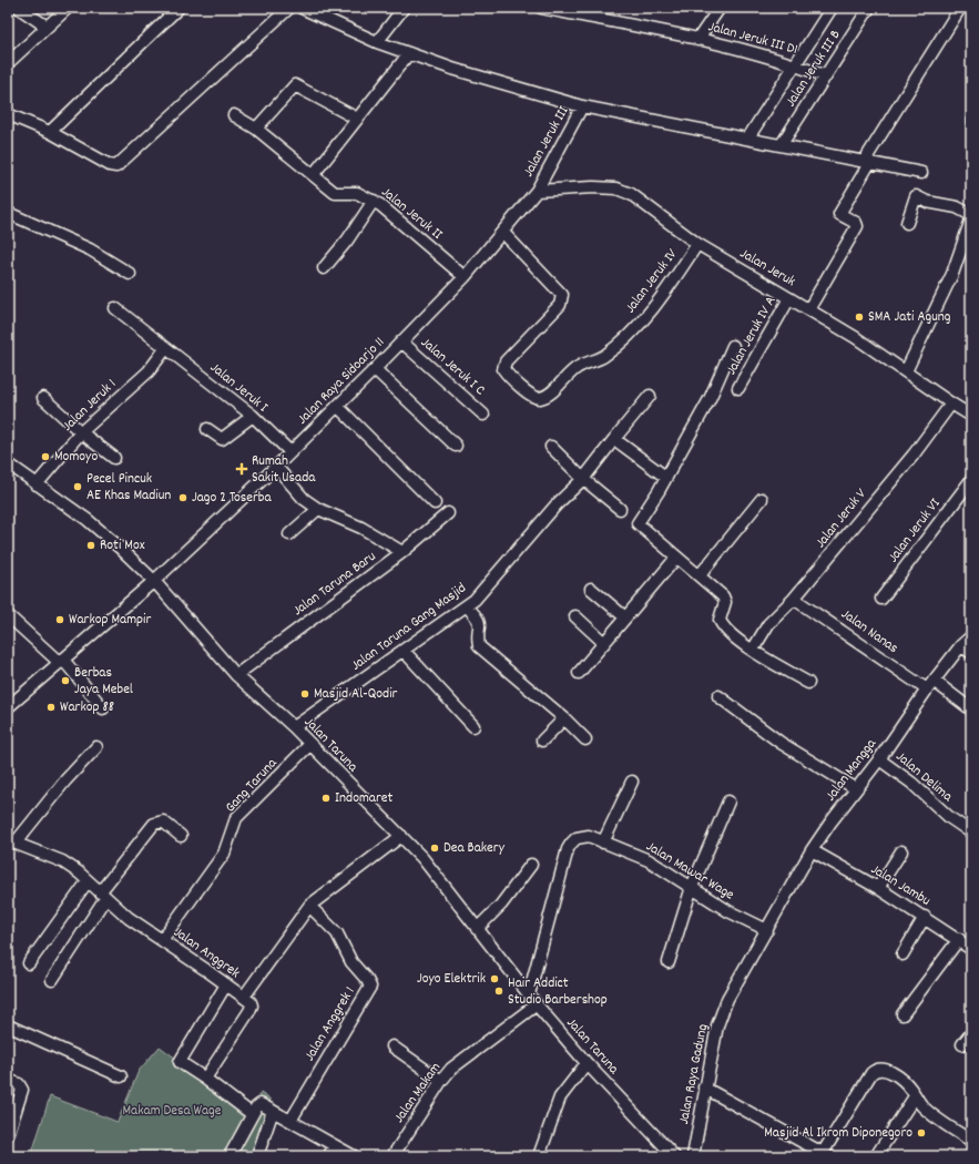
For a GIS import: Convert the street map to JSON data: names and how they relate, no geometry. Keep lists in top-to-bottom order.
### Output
{
  "streets": {
    "street": [
      "Jalan Jeruk III D1",
      "Jalan Jeruk III B",
      "Jalan Jeruk III",
      "Jalan Jeruk II",
      "Jalan Jeruk",
      "Jalan Jeruk IV",
      "Jalan Jeruk IV A",
      "Jalan Jeruk I C",
      "Jalan Raya Sidoarjo 11",
      "Jalan Jeruk I",
      "Jalan Jeruk 1",
      "Jalan Jeruk V",
      "Jalan Jeruk VI",
      "Jalan Taruna Baru",
      "Jalan Taruna Gang Masjid",
      "Jalan Nanas",
      "Jalan Taruna",
      "Jalan Mangga",
      "Jalan Delima",
      "Gang Taruna",
      "Jalan Mawar Wage",
      "Jalan Jambu",
      "Jalan Anggrek",
      "Jalan Anggrek 1",
      "Jalan Raya Gadung",
      "Jalan Makam"
    ]
  },
  "crossings": [
    ["Jalan Jeruk III D1", "Jalan Jeruk III B"],
    ["Jalan Jeruk III", "Jalan Jeruk"],
    ["Jalan Jeruk III", "Jalan Raya Sidoarjo 11"],
    ["Jalan Jeruk II", "Jalan Raya Sidoarjo 11"],
    ["Jalan Jeruk", "Jalan Jeruk IV"],
    ["Jalan Jeruk", "Jalan Jeruk IV A"],
    ["Jalan Jeruk", "Jalan Raya Sidoarjo 11"],
    ["Jalan Jeruk", "Jalan Jeruk V"],
    ["Jalan Jeruk IV", "Jalan Raya Sidoarjo 11"],
    ["Jalan Jeruk I C", "Jalan Raya Sidoarjo 11"],
    ["Jalan Raya Sidoarjo 11", "Jalan Jeruk I"],
    ["Jalan Raya Sidoarjo 11", "Jalan Taruna"],
    ["Jalan Jeruk I", "Jalan Jeruk 1"],
    ["Jalan Jeruk 1", "Jalan Taruna"],
    ["Jalan Jeruk V", "Jalan Nanas"],
    ["Jalan Taruna Baru", "Jalan Taruna"],
    ["Jalan Taruna Gang Masjid", "Jalan Taruna"],
    ["Jalan Nanas", "Jalan Mangga"],
    ["Jalan Taruna", "Gang Taruna"],
    ["Jalan Taruna", "Jalan Mawar Wage"],
    ["Jalan Taruna", "Jalan Anggrek"],
    ["Jalan Taruna", "Jalan Makam"],
    ["Jalan Mangga", "Jalan Delima"],
    ["Jalan Mangga", "Jalan Mawar Wage"],
    ["Jalan Mangga", "Jalan Jambu"],
    ["Jalan Mangga", "Jalan Raya Gadung"],
    ["Gang Taruna", "Jalan Anggrek"],
    ["Jalan Mawar Wage", "Jalan Raya Gadung"],
    ["Jalan Anggrek", "Jalan Anggrek 1"]
  ],
  "parks": ["Makam Desa Wage"],
  "places": {
    "other": [
      "SMA Jati Agung",
      "Momoyo",
      "Pecel Pincuk AE Khas Madiun",
      "Jago 2 Toserba",
      "Roti Mox",
      "Warkop Mampir",
      "Berbas Jaya Mebel",
      "Masjid Al-Qodir",
      "Warkop 88",
      "Indomaret",
      "Dea Bakery",
      "Joyo Elektrik",
      "Hair Addict Studio Barbershop",
      "Masjid Al Ikrom Diponegoro"
    ],
    "health": ["Rumah Sakit Usada"]
  }
}
